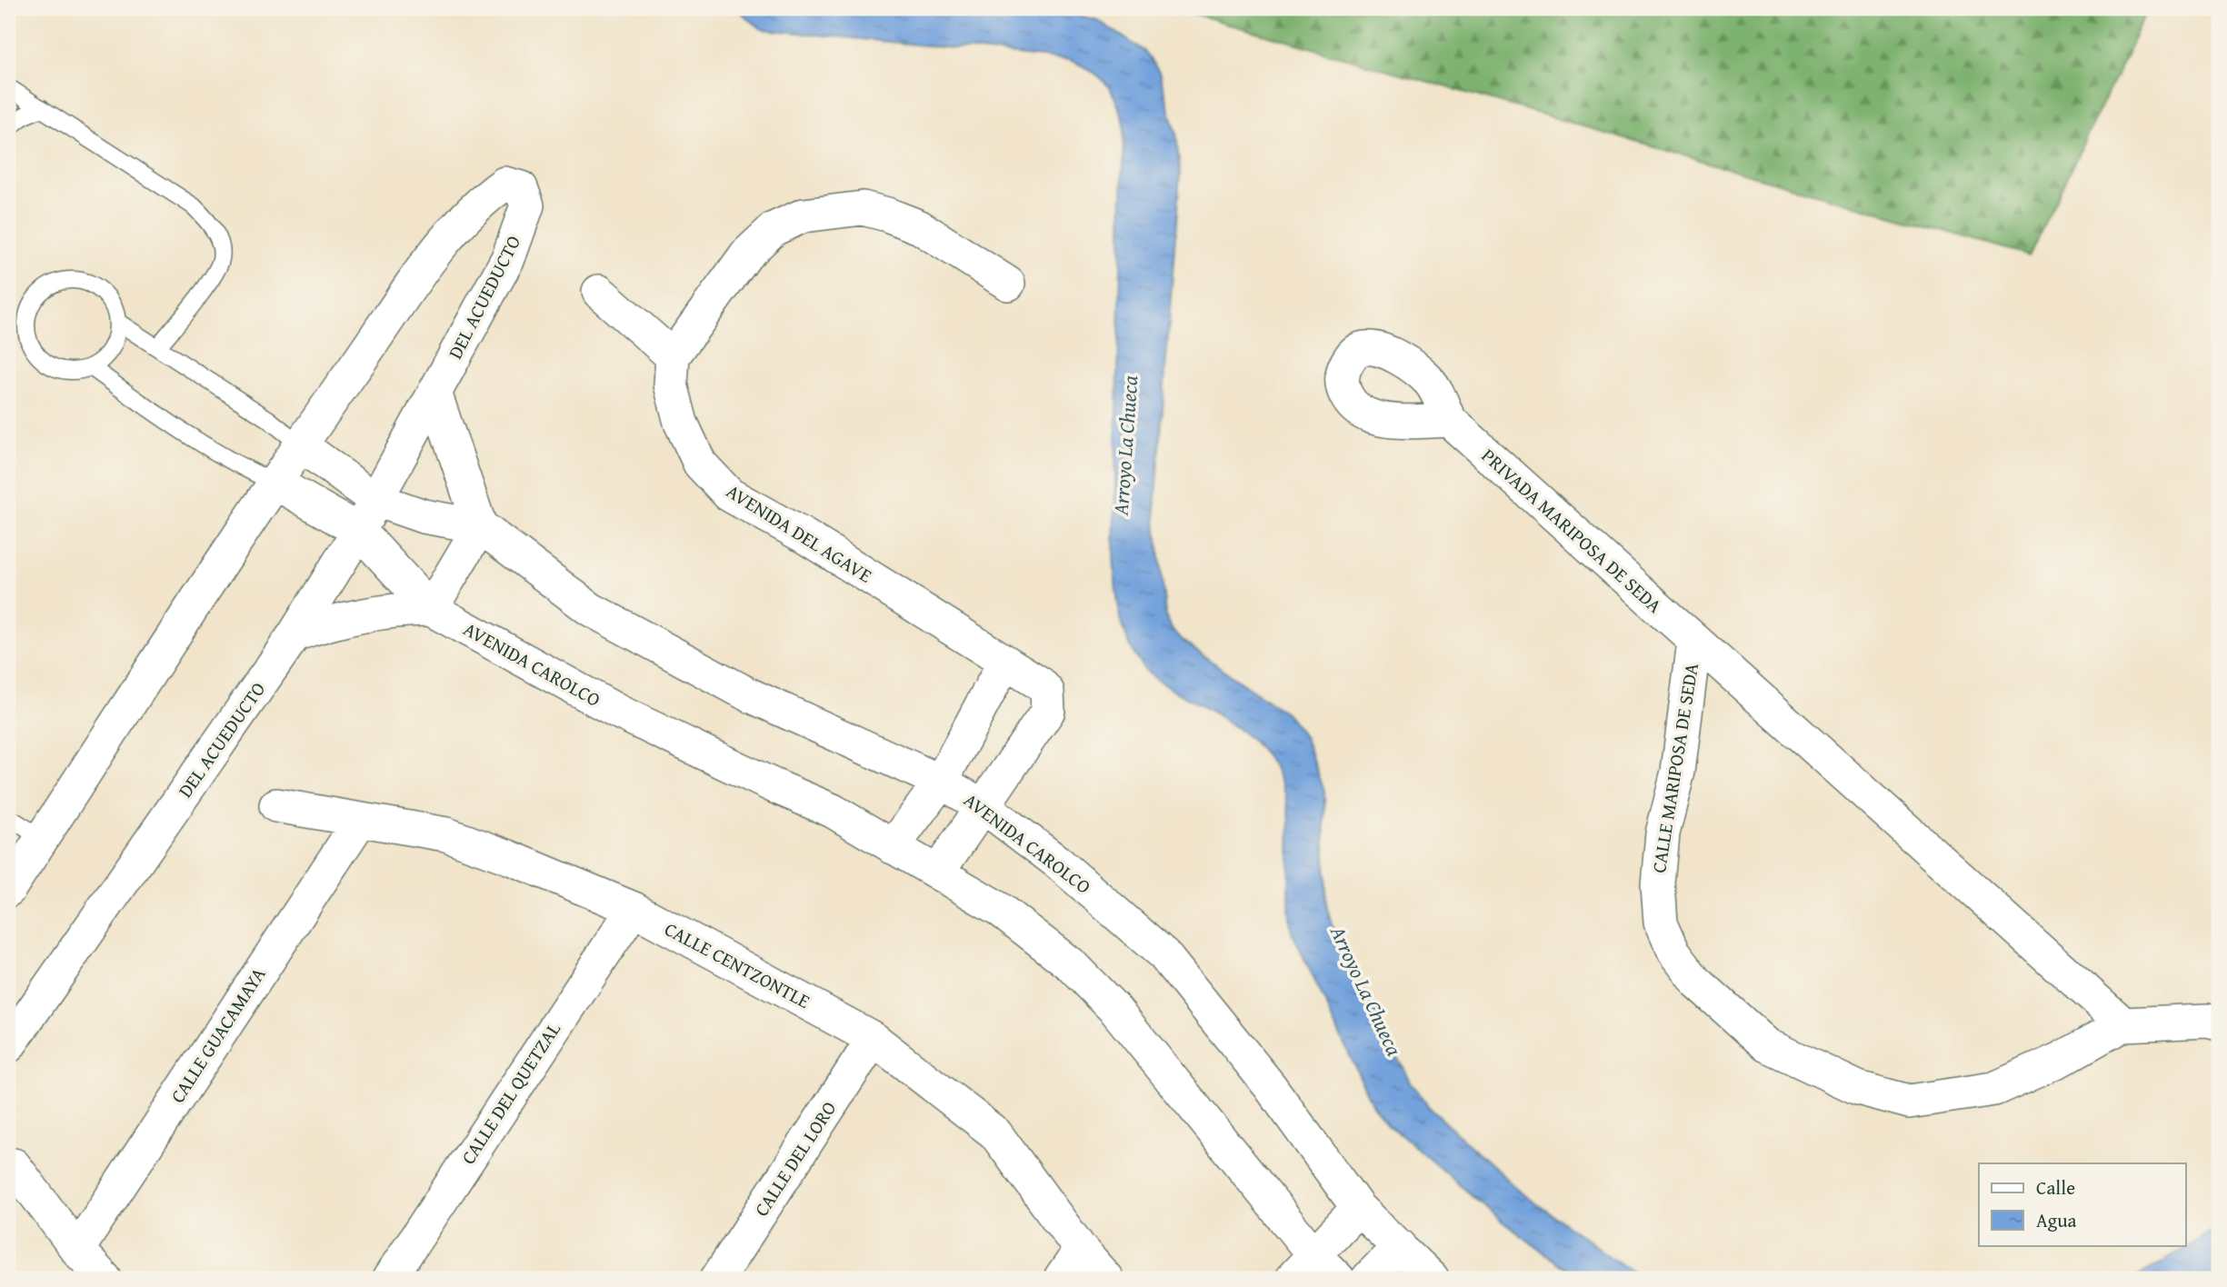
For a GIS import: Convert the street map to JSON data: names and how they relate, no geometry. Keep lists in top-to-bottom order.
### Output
{
  "streets": {
    "street": [
      "DEL ACUEDUCTO",
      "PRIVADA MARIPOSA DE SEDA",
      "AVENIDA DEL AGAVE",
      "AVENIDA CAROLCO",
      "CALLE MARIPOSA DE SEDA",
      "CALLE CENTZONTLE",
      "CALLE GUACAMAYA",
      "CALLE DEL QUETZAL",
      "CALLE DEL LORO"
    ]
  },
  "crossings": [
    ["DEL ACUEDUCTO", "AVENIDA CAROLCO"],
    ["PRIVADA MARIPOSA DE SEDA", "CALLE MARIPOSA DE SEDA"],
    ["AVENIDA DEL AGAVE", "AVENIDA CAROLCO"],
    ["CALLE CENTZONTLE", "CALLE GUACAMAYA"],
    ["CALLE CENTZONTLE", "CALLE DEL QUETZAL"],
    ["CALLE CENTZONTLE", "CALLE DEL LORO"]
  ],
  "water": ["Arroyo La Chueca"],
  "legend": ["Calle", "Agua"]
}
